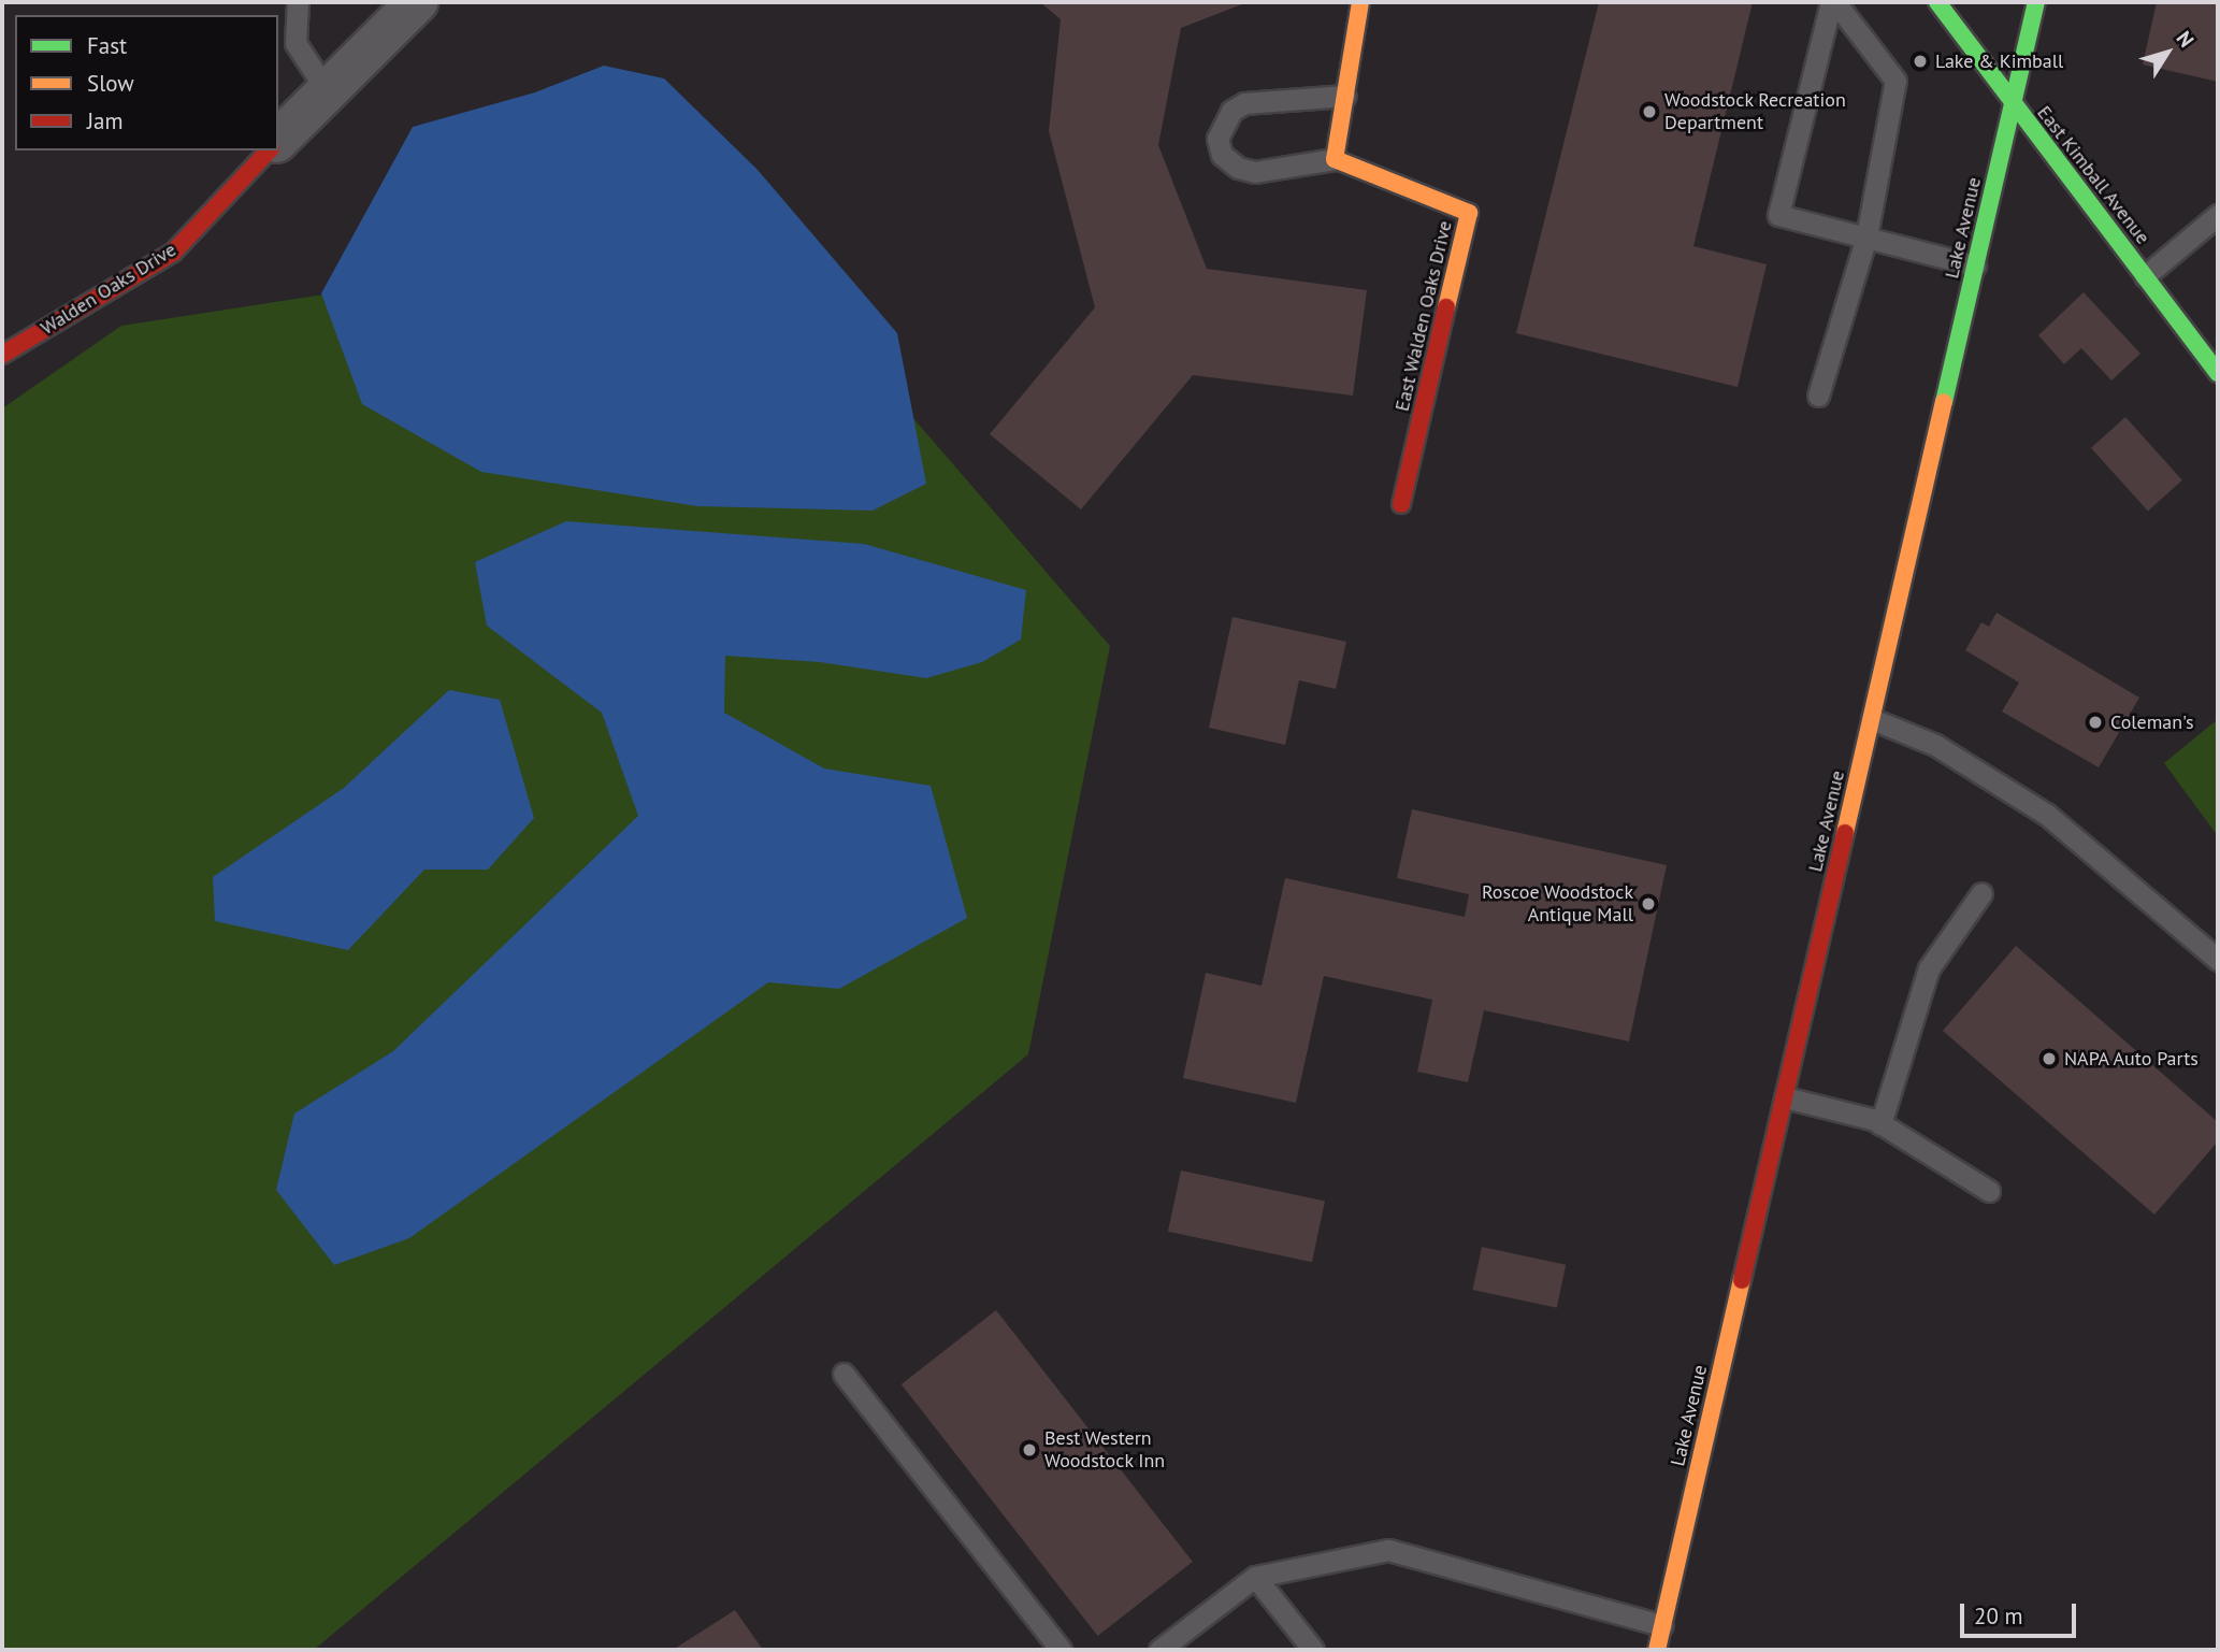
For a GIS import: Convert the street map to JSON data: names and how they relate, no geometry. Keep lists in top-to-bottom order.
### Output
{
  "streets": {
    "street": [
      "East Kimball Avenue",
      "Lake Avenue",
      "Walden Oaks Drive",
      "East Walden Oaks Drive"
    ]
  },
  "crossings": [
    ["East Kimball Avenue", "Lake Avenue"]
  ],
  "places": [
    "Lake & Kimball",
    "Woodstock Recreation Department",
    "Coleman's",
    "Roscoe Woodstock Antique Mall",
    "NAPA Auto Parts",
    "Best Western Woodstock Inn"
  ],
  "legend": ["Fast", "Slow", "Jam"],
  "scale_bar": "20 m",
  "north": "top right"
}
